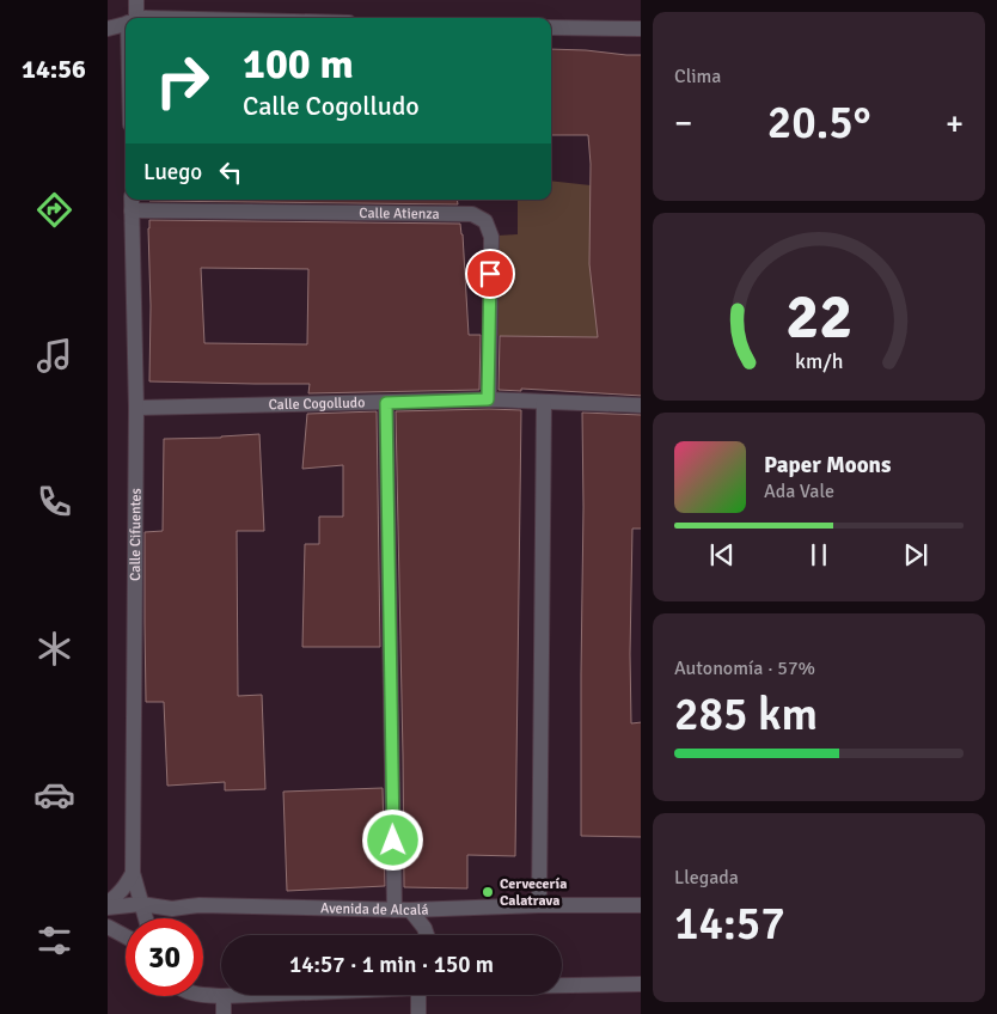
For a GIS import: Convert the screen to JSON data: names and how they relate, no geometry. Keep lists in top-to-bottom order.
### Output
{
  "streets": {
    "street": [
      "Calle Atienza",
      "Calle Cogolludo",
      "Calle Cifuentes",
      "Avenida de Alcalá"
    ]
  },
  "crossings": [
    ["Calle Atienza", "Calle Cogolludo"],
    ["Calle Atienza", "Calle Cifuentes"],
    ["Calle Cogolludo", "Calle Cifuentes"],
    ["Calle Cifuentes", "Avenida de Alcalá"]
  ],
  "places": ["Cervecería Calatrava"],
  "page": {
    "tabs": "14:56",
    "tile": [
      "Clima",
      ["Autonomía · 57%", "285 km"],
      ["Llegada", "14:57"]
    ],
    "turn": ["100 m", "Calle Cogolludo"],
    "heat": ["−", "20.5°", "+"],
    "then": "Luego",
    "song": ["Paper Moons", "Ada Vale"],
    "limit": "30",
    "trip": "14:57 · 1 min · 150 m",
    "gauge": ["22", "km/h"]
  }
}
